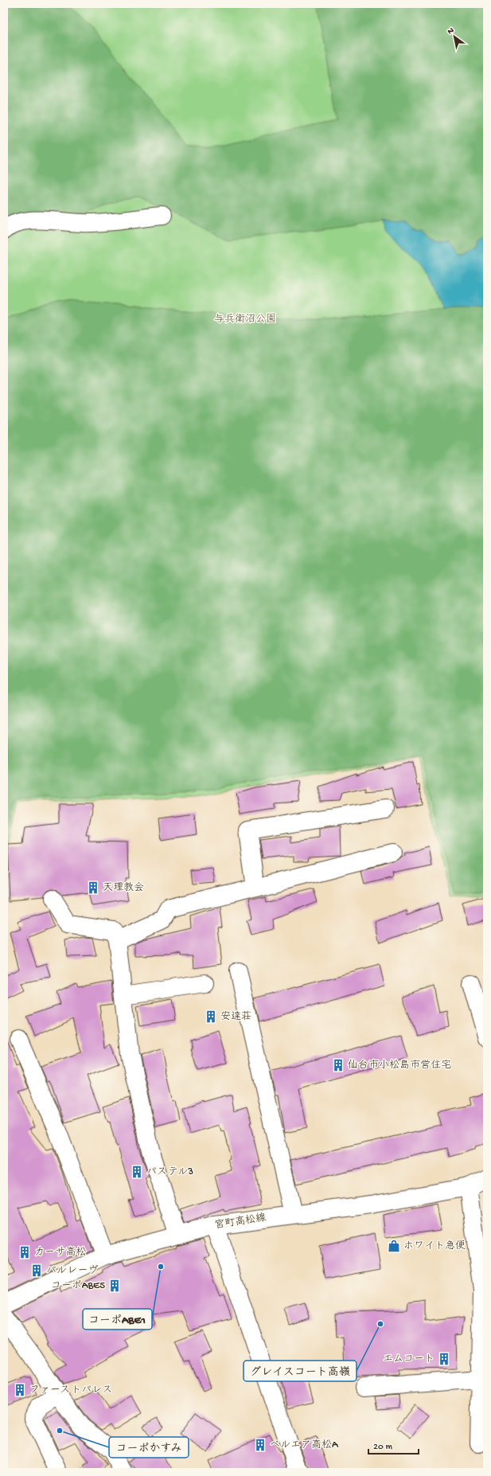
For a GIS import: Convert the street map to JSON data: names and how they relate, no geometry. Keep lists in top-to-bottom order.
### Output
{
  "streets": {
    "street": ["宮町高松線"]
  },
  "parks": ["与兵衛沼公園"],
  "places": {
    "building": [
      "天理教会",
      "安達荘",
      "仙台市小松島市営住宅",
      "パステル3",
      "カーサ高松",
      "パルレーヴ",
      "コーポABE5",
      "エムコート",
      "ファーストパレス",
      "ベルエア高松A"
    ],
    "shop": ["ホワイト急便"],
    "other": ["コーポABE1", "グレイスコート高嶺", "コーポかすみ"]
  },
  "scale_bar": "20 m",
  "north": "top left"
}
